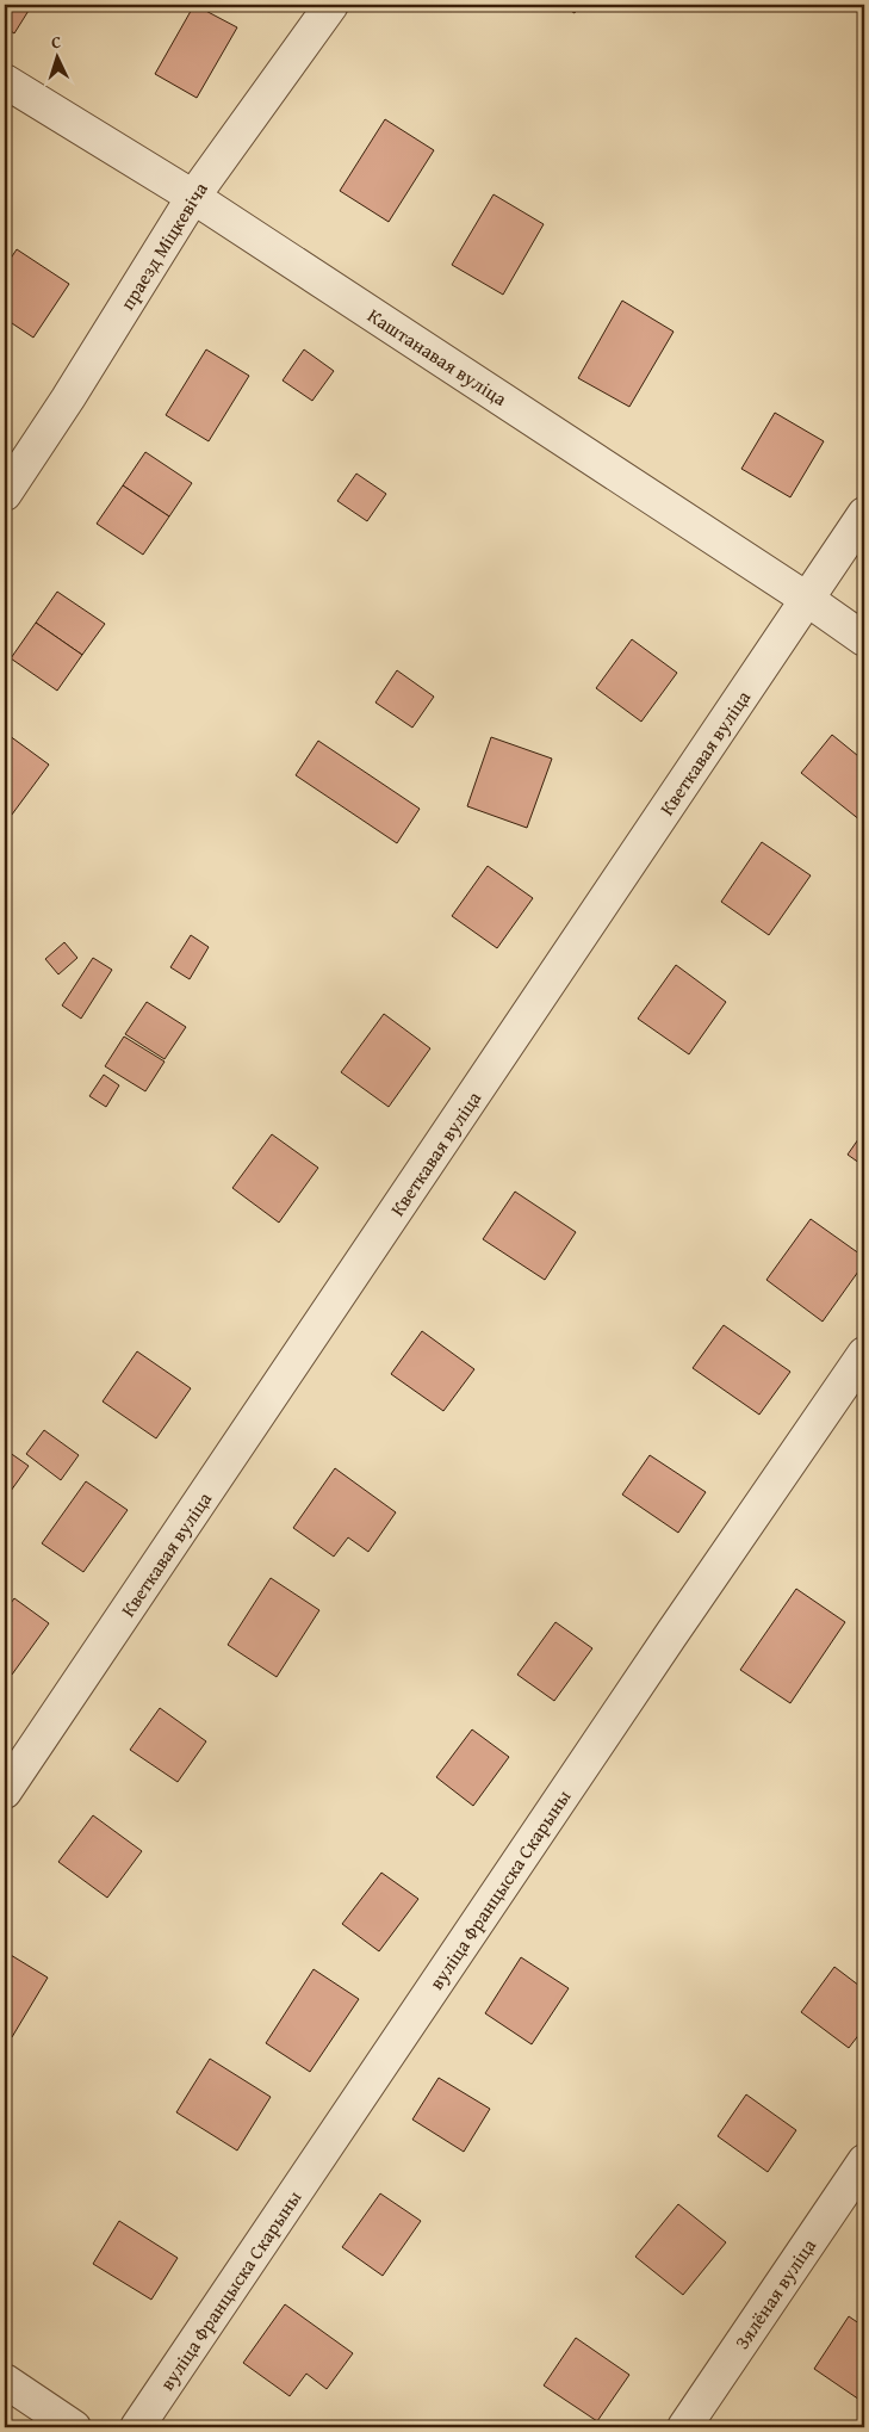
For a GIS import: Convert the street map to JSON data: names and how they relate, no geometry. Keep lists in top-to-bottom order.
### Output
{
  "streets": {
    "street": [
      "праезд Міцкевіча",
      "Каштанавая вуліца",
      "Кветкавая вуліца",
      "вуліца Францыска Скарыны",
      "Зялёная вуліца"
    ]
  },
  "crossings": [
    ["праезд Міцкевіча", "Каштанавая вуліца"],
    ["Каштанавая вуліца", "Кветкавая вуліца"]
  ],
  "north": "top"
}
